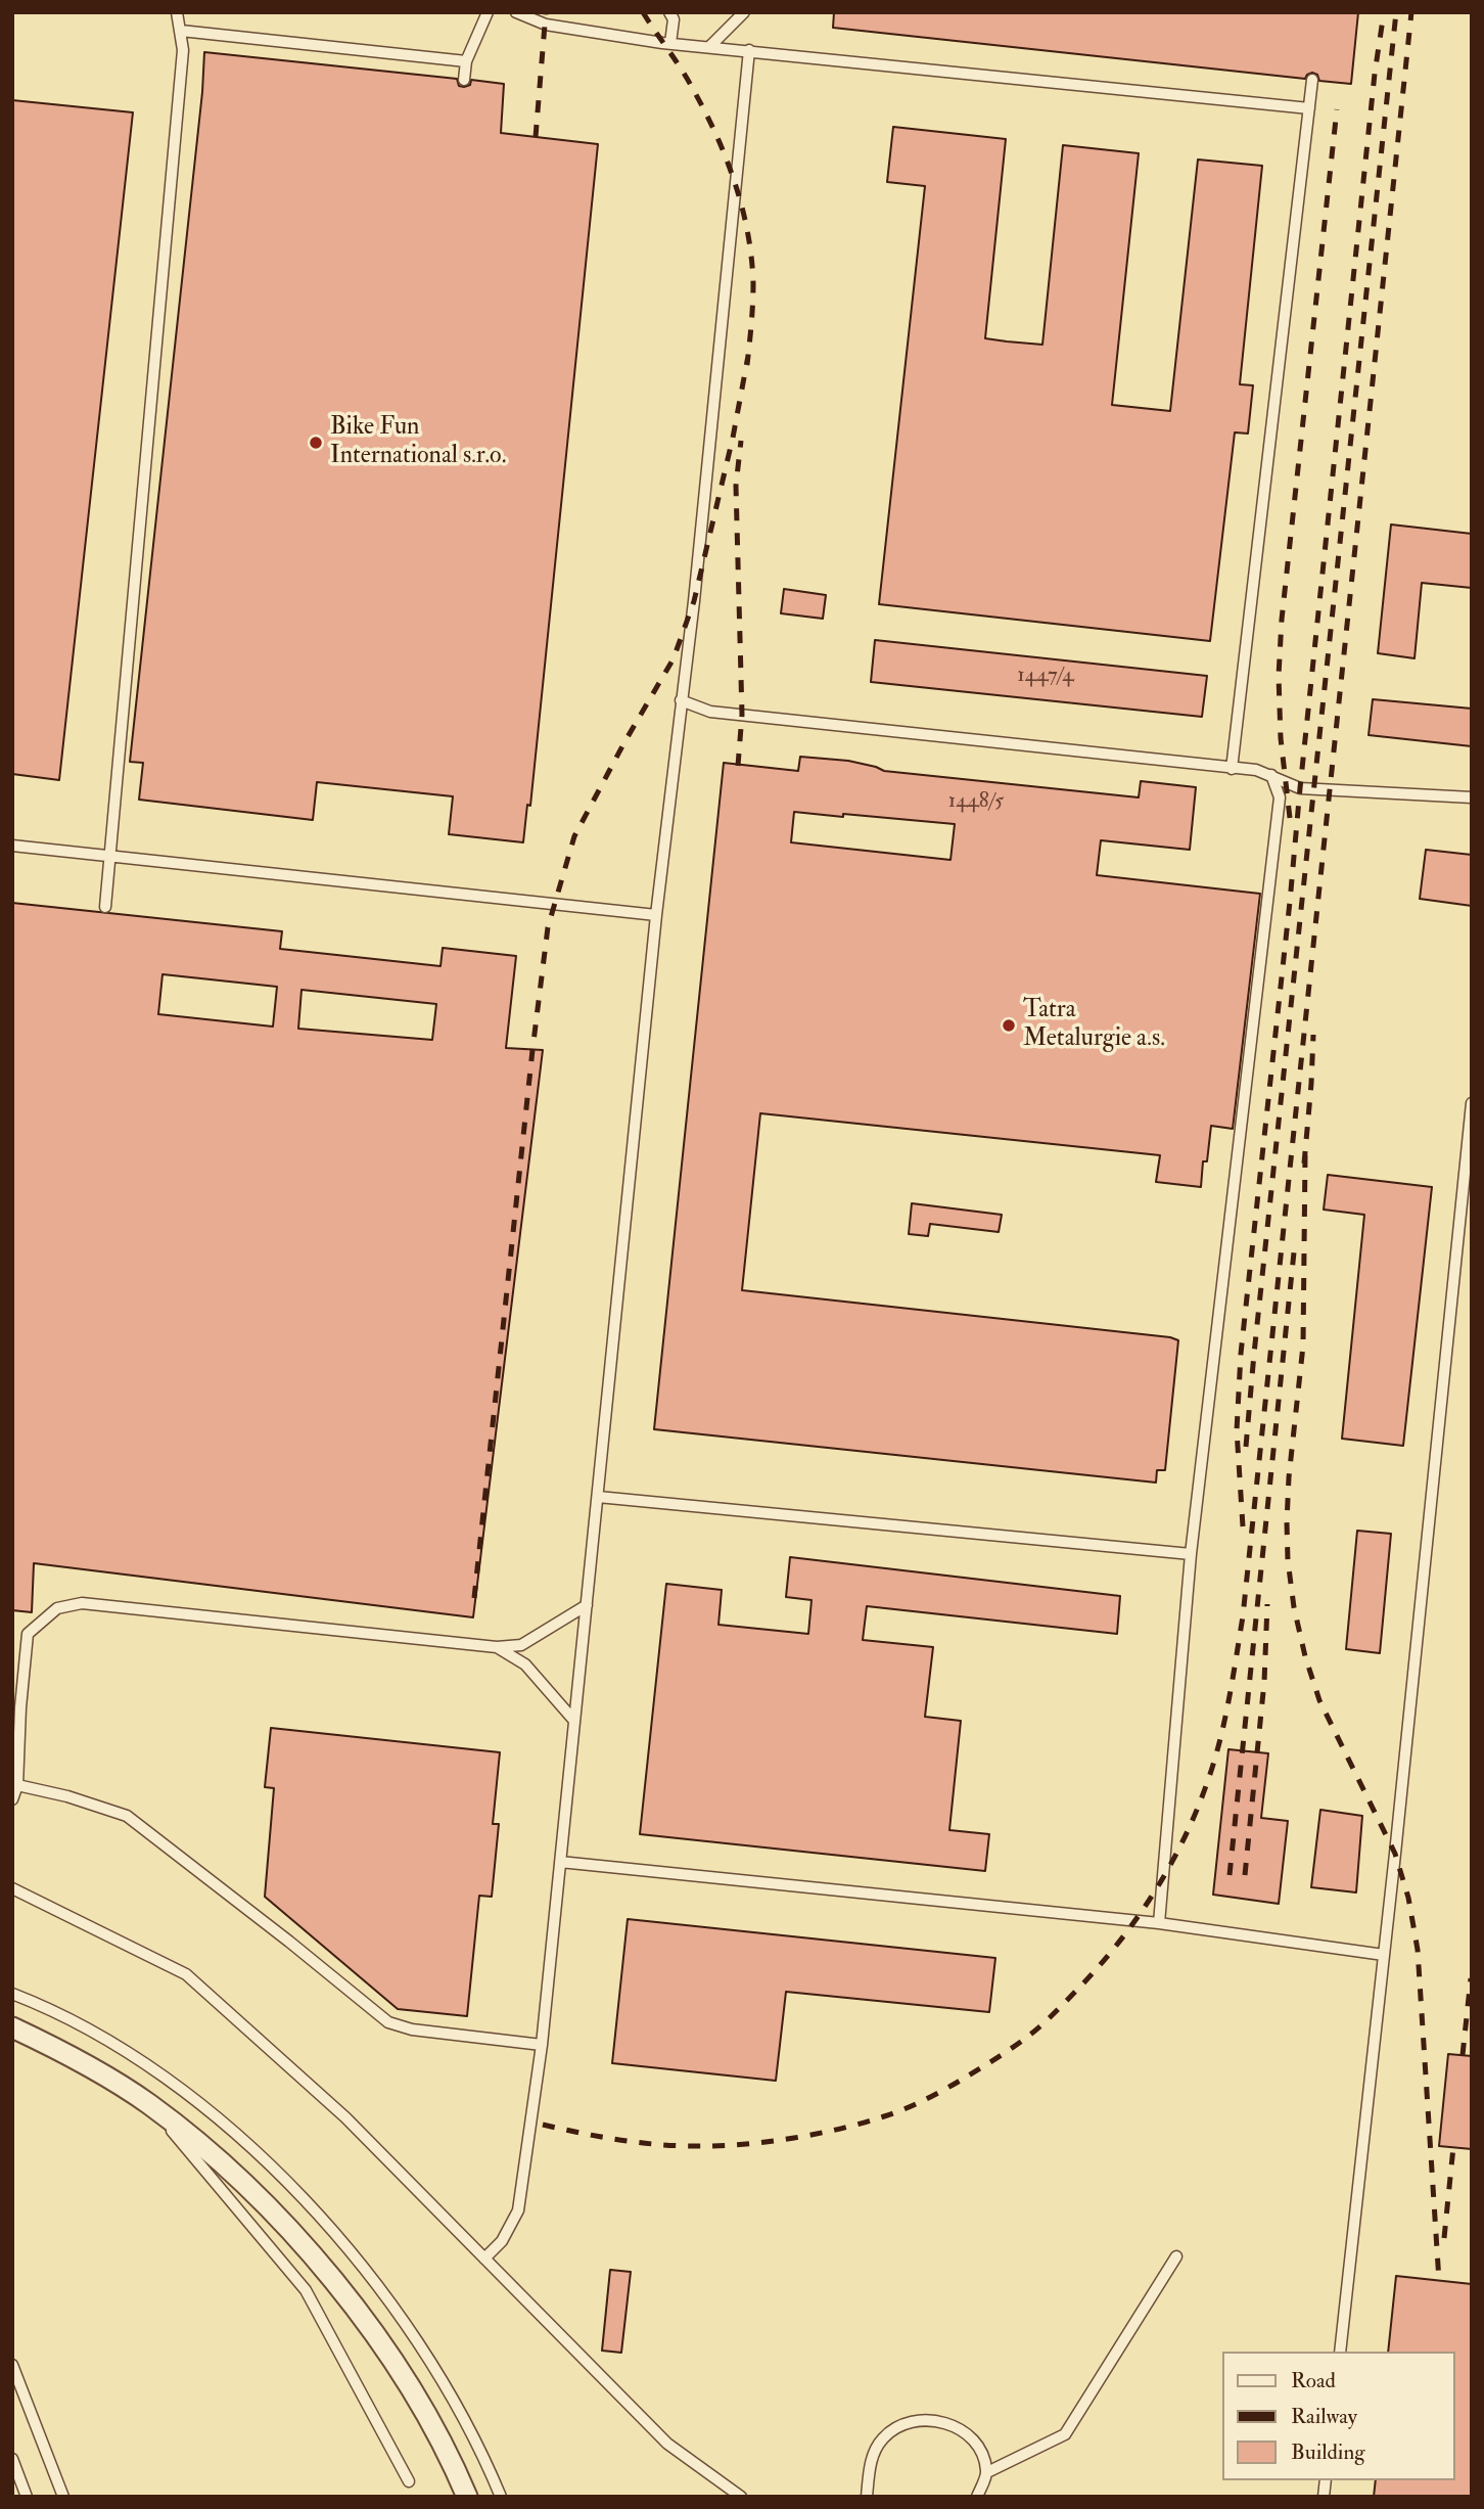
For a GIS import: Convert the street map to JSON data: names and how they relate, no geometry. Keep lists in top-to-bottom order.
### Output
{
  "places": ["Bike Fun International s.r.o.", "Tatra Metalurgie a.s."],
  "house_numbers": ["1447/4", "1448/5"],
  "legend": ["Road", "Railway", "Building"]
}
